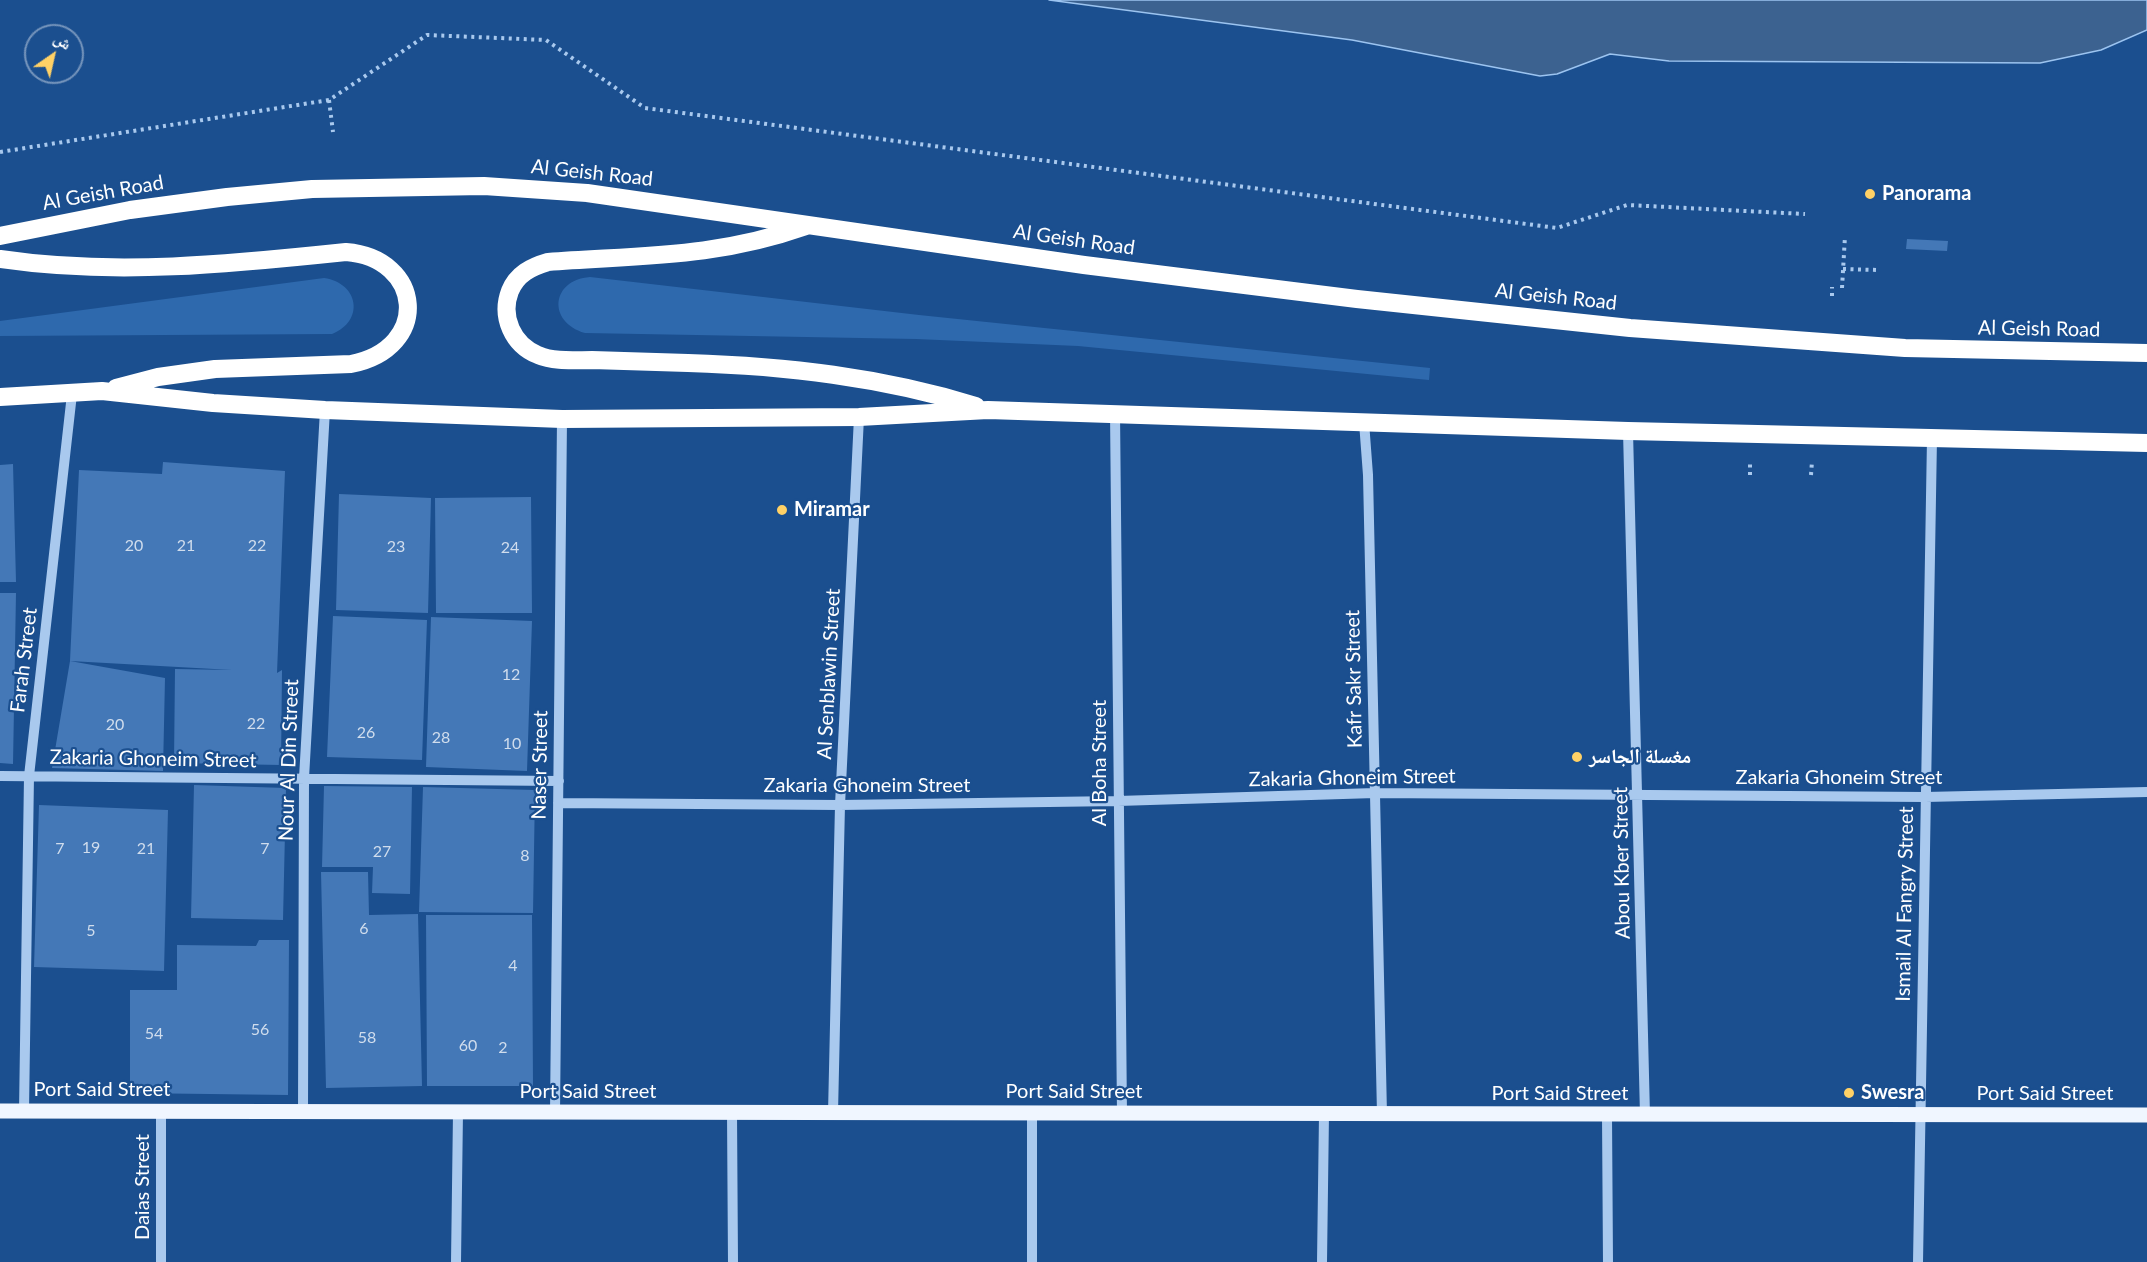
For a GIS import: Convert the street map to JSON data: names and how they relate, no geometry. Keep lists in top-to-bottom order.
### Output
{
  "streets": {
    "highway": ["Al Geish Road"],
    "main road": ["Port Said Street"],
    "street": [
      "Farah Street",
      "Al Senblawin Street",
      "Kafr Sakr Street",
      "Zakaria Ghoneim Street",
      "Nour Al Din Street",
      "Al Boha Street",
      "Naser Street",
      "Abou Kber Street",
      "Ismail Al Fangry Street",
      "Daias Street"
    ]
  },
  "crossings": [
    ["Farah Street", "Zakaria Ghoneim Street"],
    ["Farah Street", "Port Said Street"],
    ["Al Senblawin Street", "Zakaria Ghoneim Street"],
    ["Al Senblawin Street", "Port Said Street"],
    ["Kafr Sakr Street", "Zakaria Ghoneim Street"],
    ["Kafr Sakr Street", "Port Said Street"],
    ["Zakaria Ghoneim Street", "Nour Al Din Street"],
    ["Zakaria Ghoneim Street", "Al Boha Street"],
    ["Zakaria Ghoneim Street", "Naser Street"],
    ["Zakaria Ghoneim Street", "Abou Kber Street"],
    ["Zakaria Ghoneim Street", "Ismail Al Fangry Street"],
    ["Nour Al Din Street", "Port Said Street"],
    ["Al Boha Street", "Port Said Street"],
    ["Naser Street", "Port Said Street"],
    ["Abou Kber Street", "Port Said Street"],
    ["Ismail Al Fangry Street", "Port Said Street"],
    ["Port Said Street", "Daias Street"]
  ],
  "places": [
    "Panorama",
    "Miramar",
    "مغسلة الجاسر",
    "Swesra"
  ],
  "house_numbers": [
    "20",
    "21",
    "22",
    "23",
    "24",
    "12",
    "22",
    "20",
    "26",
    "28",
    "10",
    "19",
    "7",
    "21",
    "7",
    "27",
    "8",
    "6",
    "5",
    "4",
    "56",
    "54",
    "58",
    "60",
    "2"
  ],
  "north": "top right"
}
